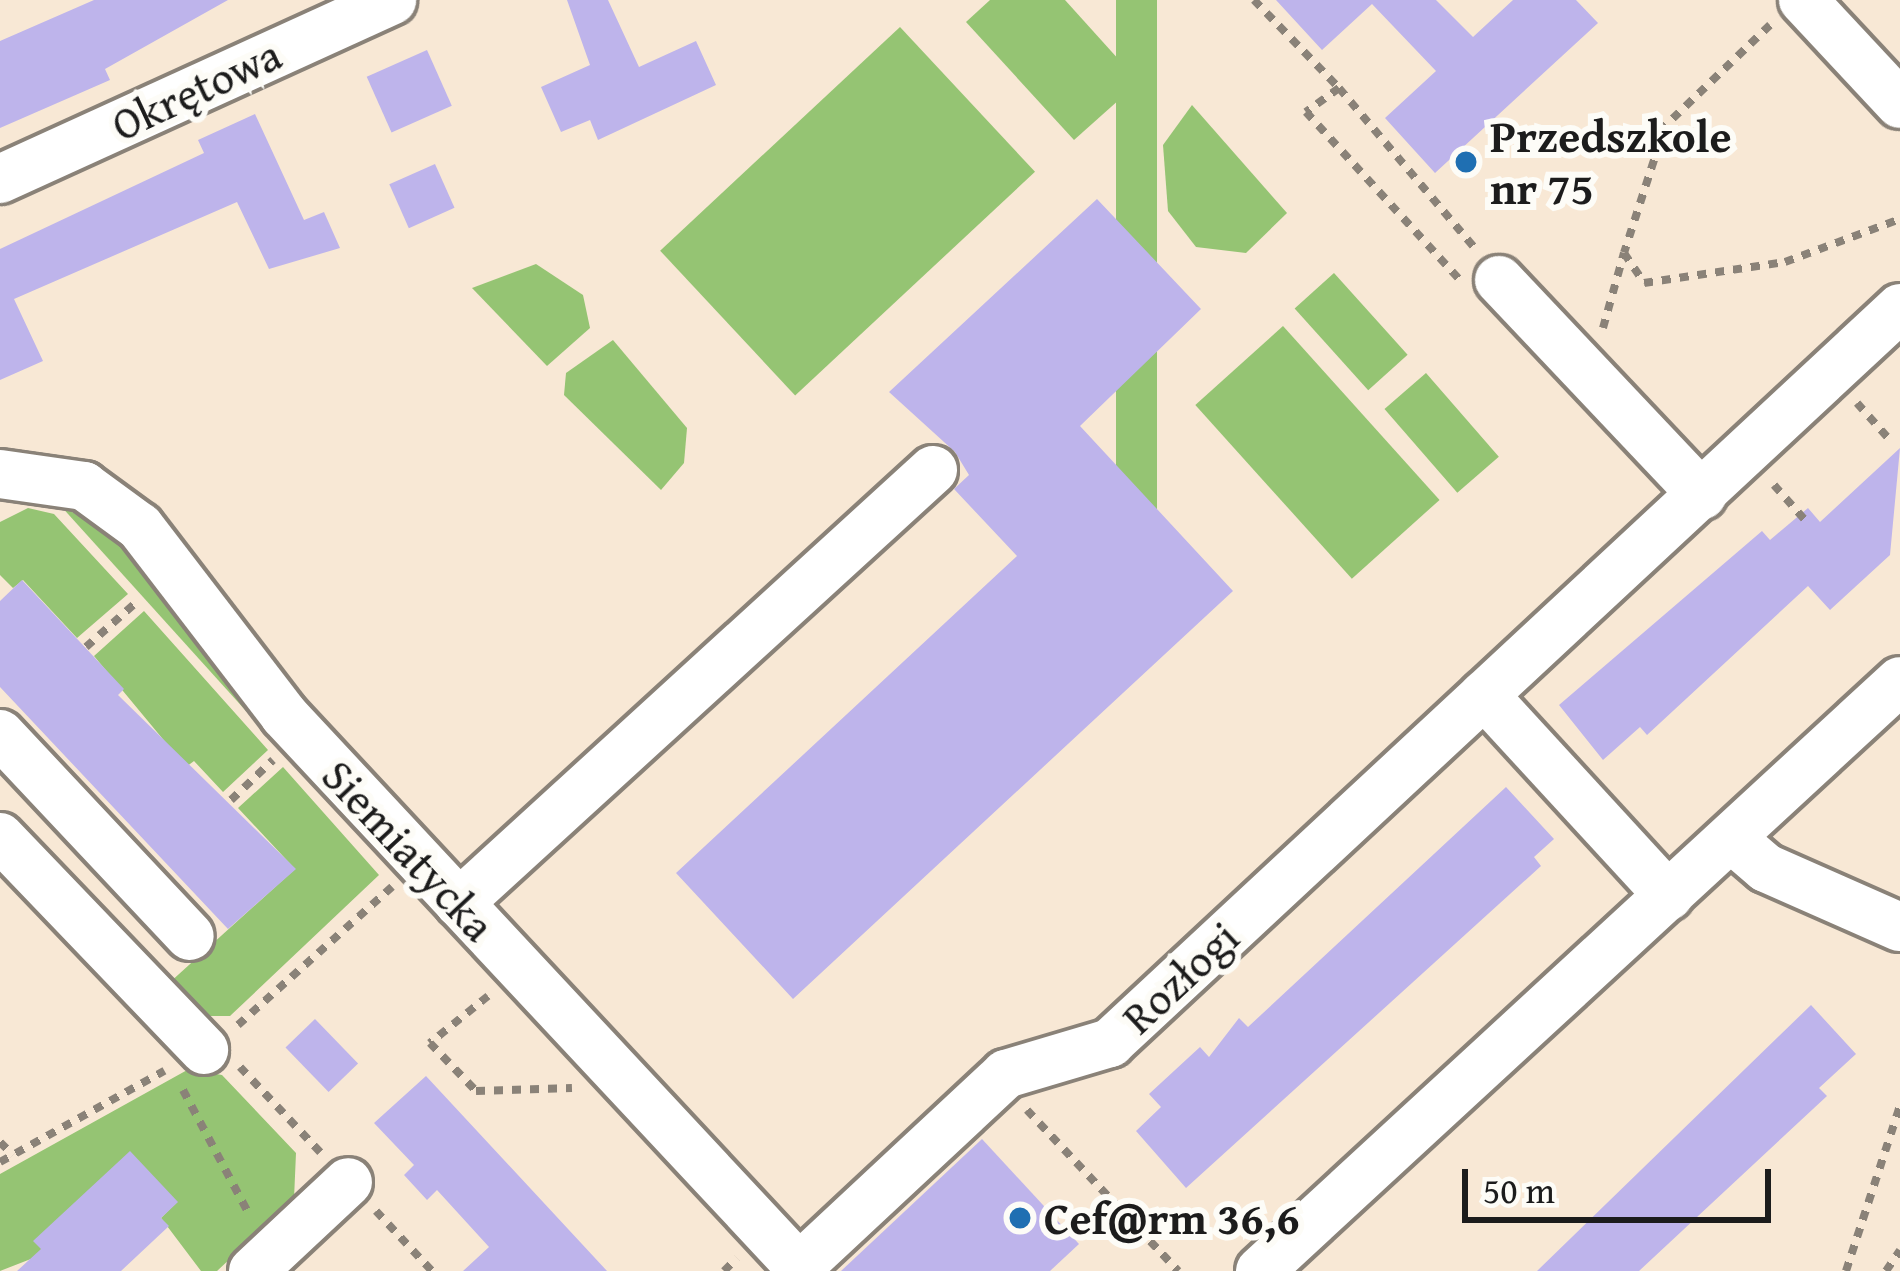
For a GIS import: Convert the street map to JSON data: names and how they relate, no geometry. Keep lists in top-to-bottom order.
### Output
{
  "streets": {
    "street": ["Okrętowa", "Siemiatycka", "Rozłogi"]
  },
  "crossings": [
    ["Siemiatycka", "Rozłogi"]
  ],
  "places": ["Przedszkole nr 75", "Cef@rm 36,6"],
  "scale_bar": "50 m"
}
